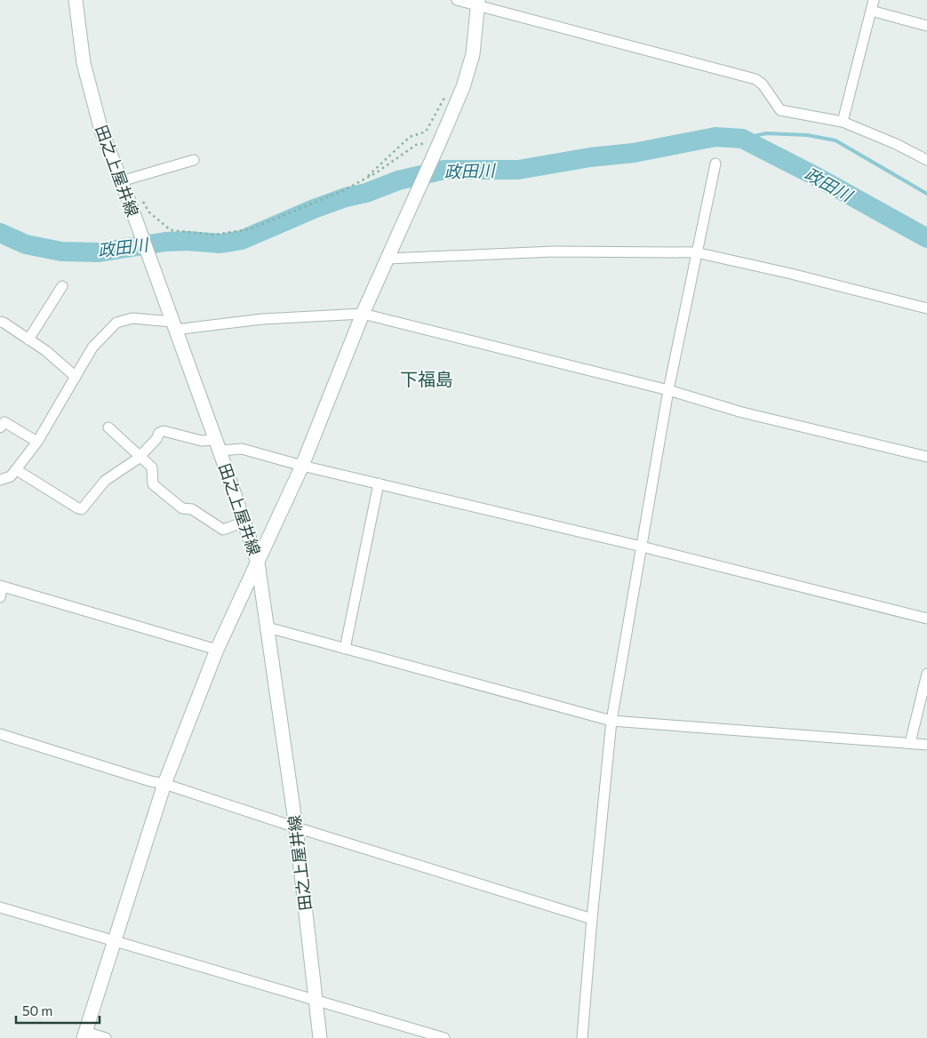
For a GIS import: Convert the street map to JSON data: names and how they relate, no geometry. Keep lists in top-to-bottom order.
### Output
{
  "streets": {
    "street": ["田之上屋井線"]
  },
  "districts": ["下福島"],
  "water": ["政田川"],
  "scale_bar": "50 m"
}
